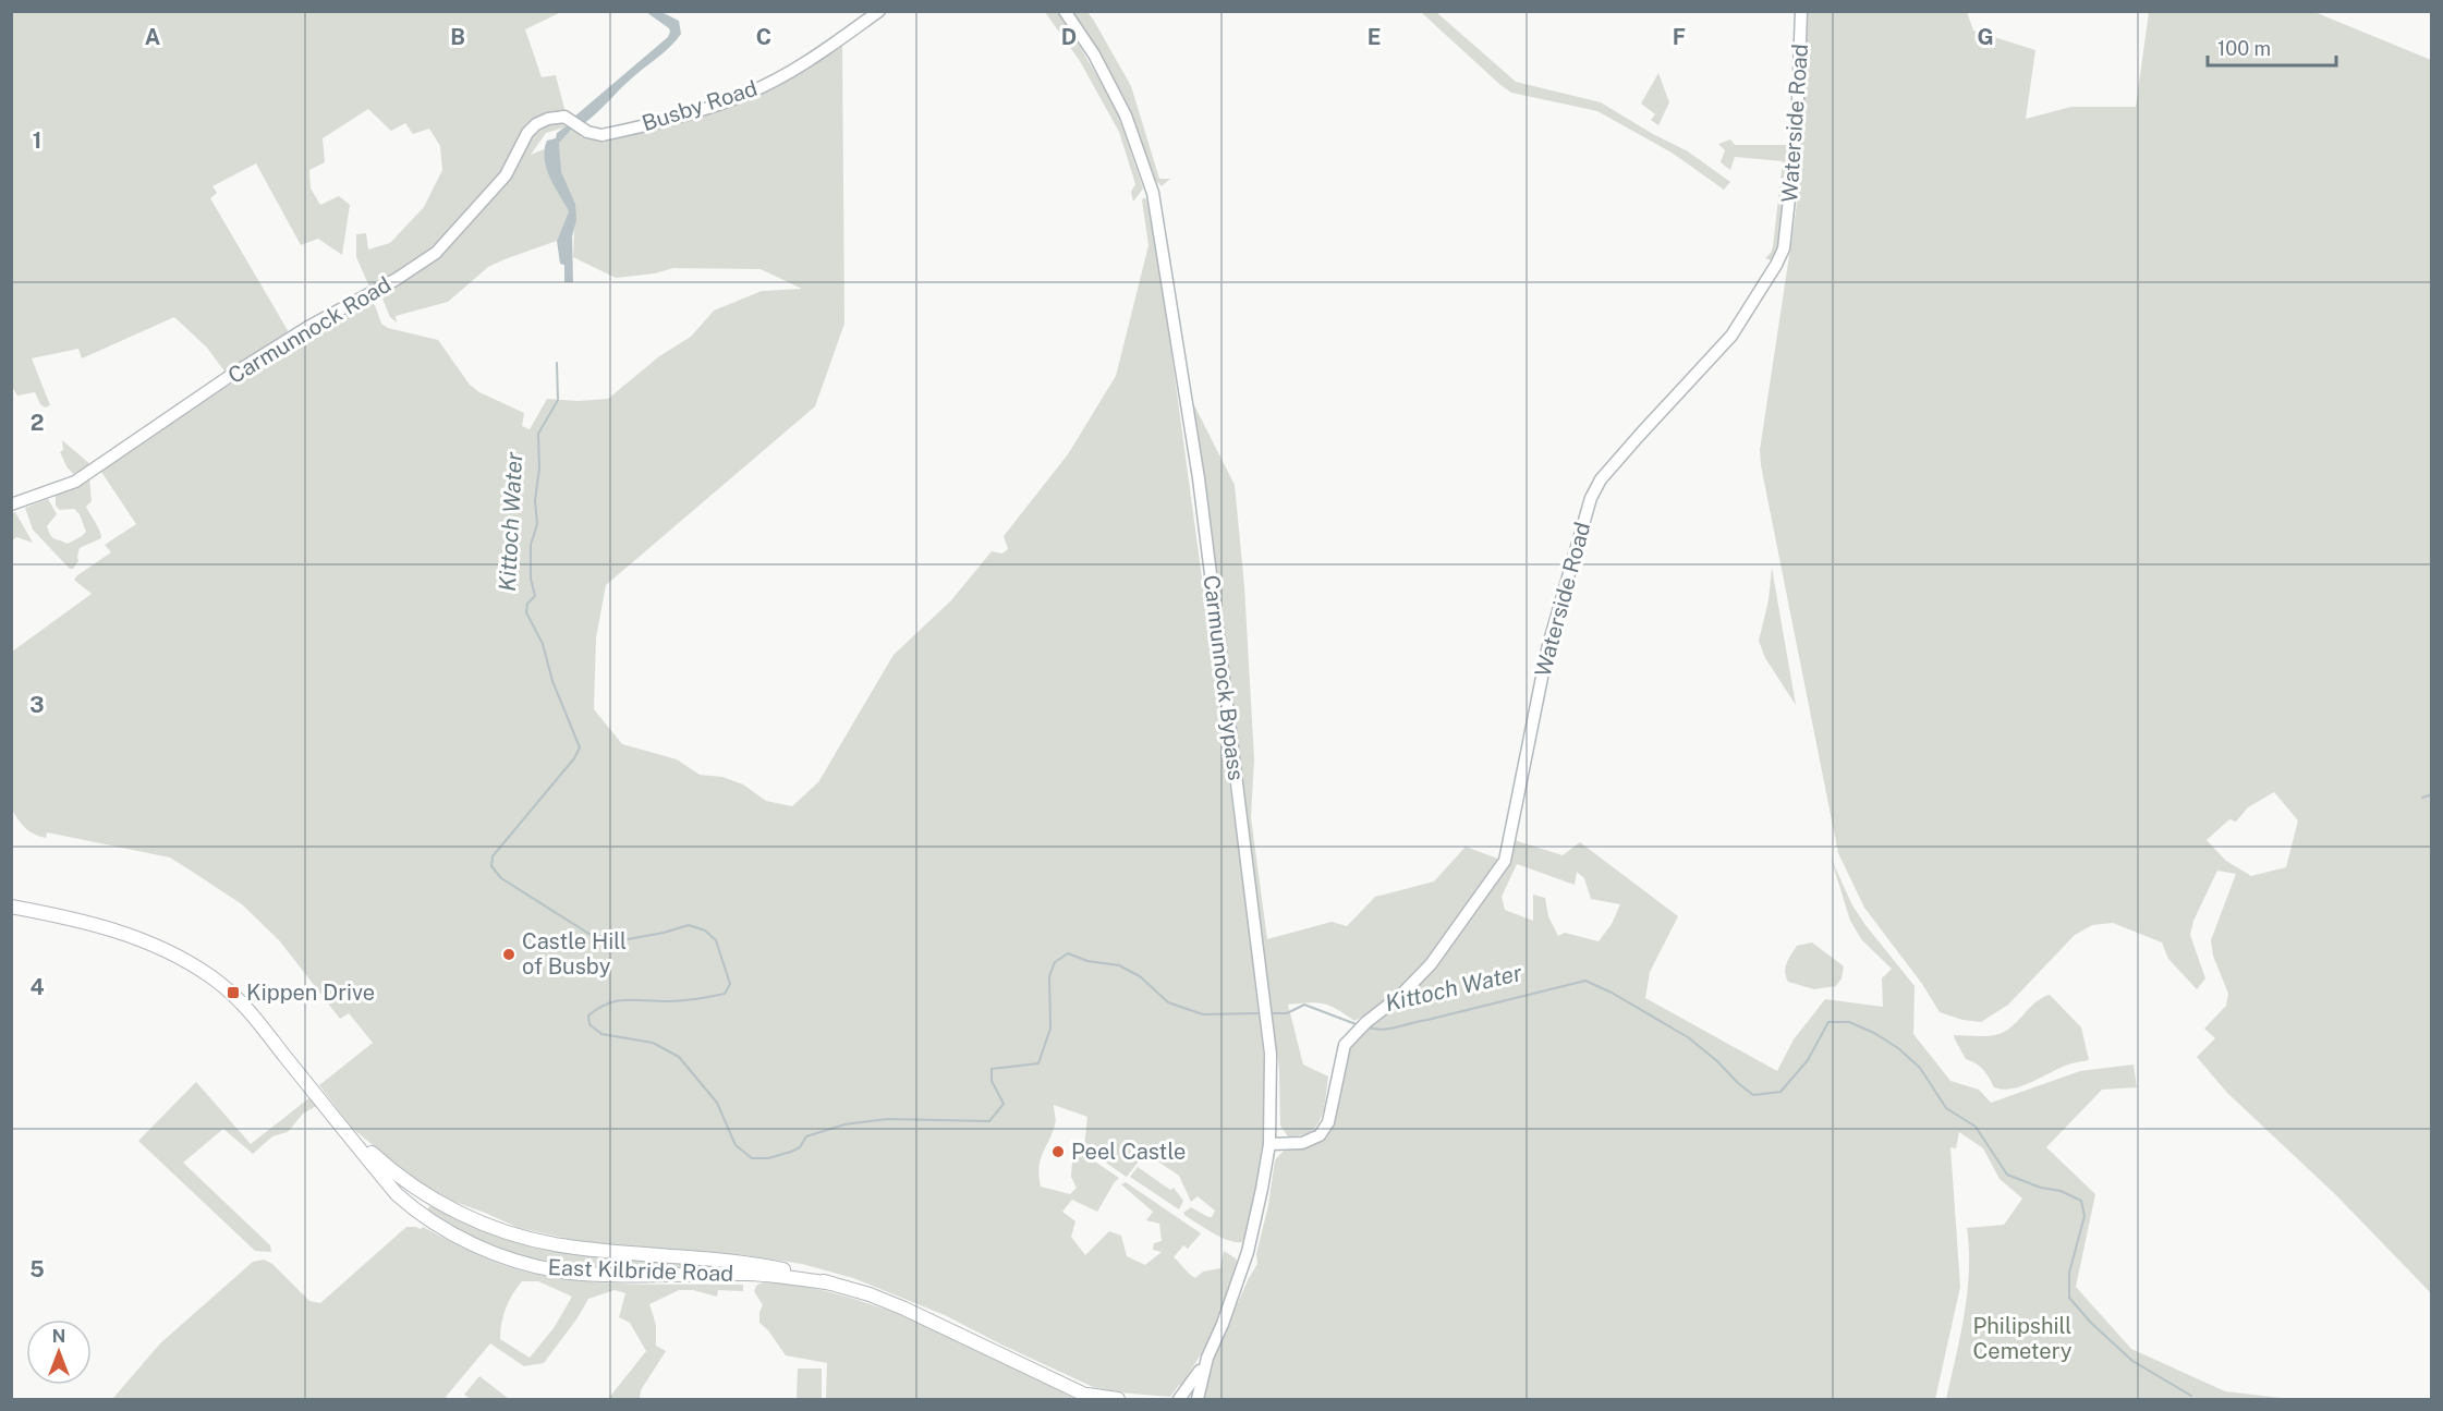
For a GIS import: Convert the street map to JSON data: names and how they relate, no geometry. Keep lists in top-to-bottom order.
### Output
{
  "streets": {
    "main road": [
      "Busby Road",
      "Waterside Road",
      "Carmunnock Road",
      "Carmunnock Bypass",
      "East Kilbride Road"
    ]
  },
  "crossings": [
    ["Busby Road", "Carmunnock Road"],
    ["Waterside Road", "Carmunnock Bypass"]
  ],
  "water": ["Kittoch Water"],
  "parks": ["Philipshill Cemetery"],
  "places": {
    "other": ["Castle Hill of Busby", "Peel Castle"],
    "transit": ["Kippen Drive"]
  },
  "scale_bar": "100 m",
  "north": "top",
  "grid": {
    "columns": [
      "A",
      "B",
      "C",
      "D",
      "E",
      "F",
      "G"
    ],
    "rows": [
      "1",
      "2",
      "3",
      "4",
      "5"
    ]
  }
}
